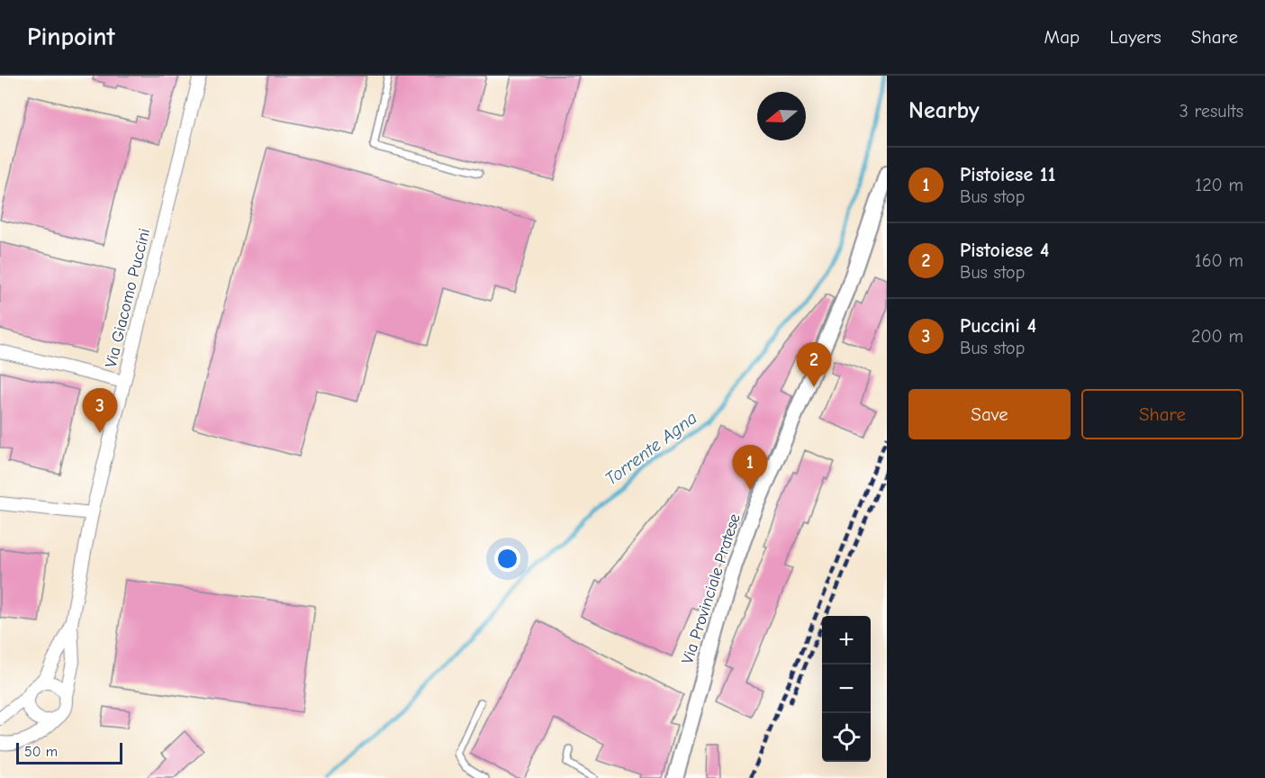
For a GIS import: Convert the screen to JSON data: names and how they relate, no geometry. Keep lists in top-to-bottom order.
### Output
{
  "streets": {
    "street": ["Via Giacomo Puccini", "Via Provinciale Pratese"]
  },
  "water": ["Torrente Agna"],
  "scale_bar": "50 m",
  "north": "left",
  "page": {
    "header": "Pinpoint",
    "nav": ["Map", "Layers", "Share"],
    "heading": ["Nearby", "3 results"],
    "list": [
      {
        "mark": "1",
        "name": "Pistoiese 11",
        "note": "Bus stop",
        "value": "120 m"
      },
      {
        "mark": "2",
        "name": "Pistoiese 4",
        "note": "Bus stop",
        "value": "160 m"
      },
      {
        "mark": "3",
        "name": "Puccini 4",
        "note": "Bus stop",
        "value": "200 m"
      }
    ],
    "pins": ["2", "3", "1"],
    "buttons": ["Save", "Share"],
    "map_buttons": ["+", "−"],
    "scale": "50 m"
  }
}
